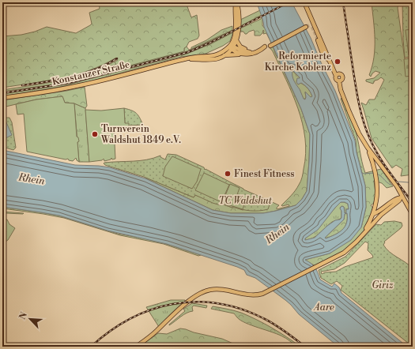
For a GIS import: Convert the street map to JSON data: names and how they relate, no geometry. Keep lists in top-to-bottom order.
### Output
{
  "streets": {
    "main road": ["Konstanzer Straße"]
  },
  "water": ["Rhein", "Aare"],
  "parks": ["TC Waldshut", "Giriz"],
  "places": ["Reformierte Kirche Koblenz", "Turnverein Waldshut 1849 e.V.", "Finest Fitness"],
  "north": "top left"
}
